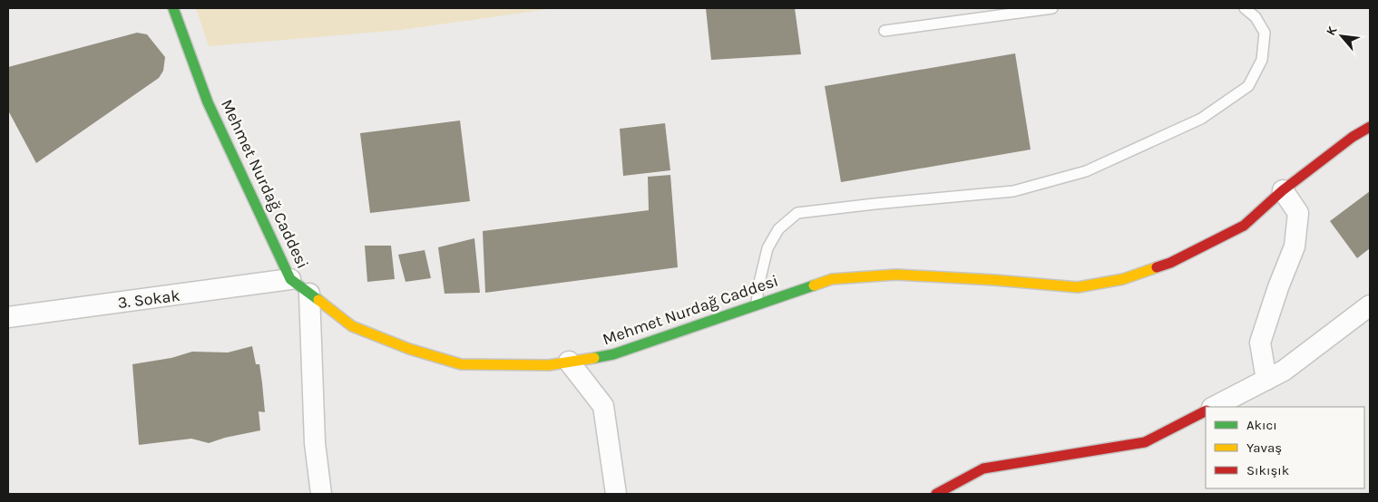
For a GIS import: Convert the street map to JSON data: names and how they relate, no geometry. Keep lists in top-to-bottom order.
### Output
{
  "streets": {
    "street": ["Mehmet Nurdağ Caddesi", "3. Sokak"]
  },
  "crossings": [
    ["Mehmet Nurdağ Caddesi", "3. Sokak"]
  ],
  "legend": ["Akıcı", "Yavaş", "Sıkışık"],
  "north": "top left"
}
